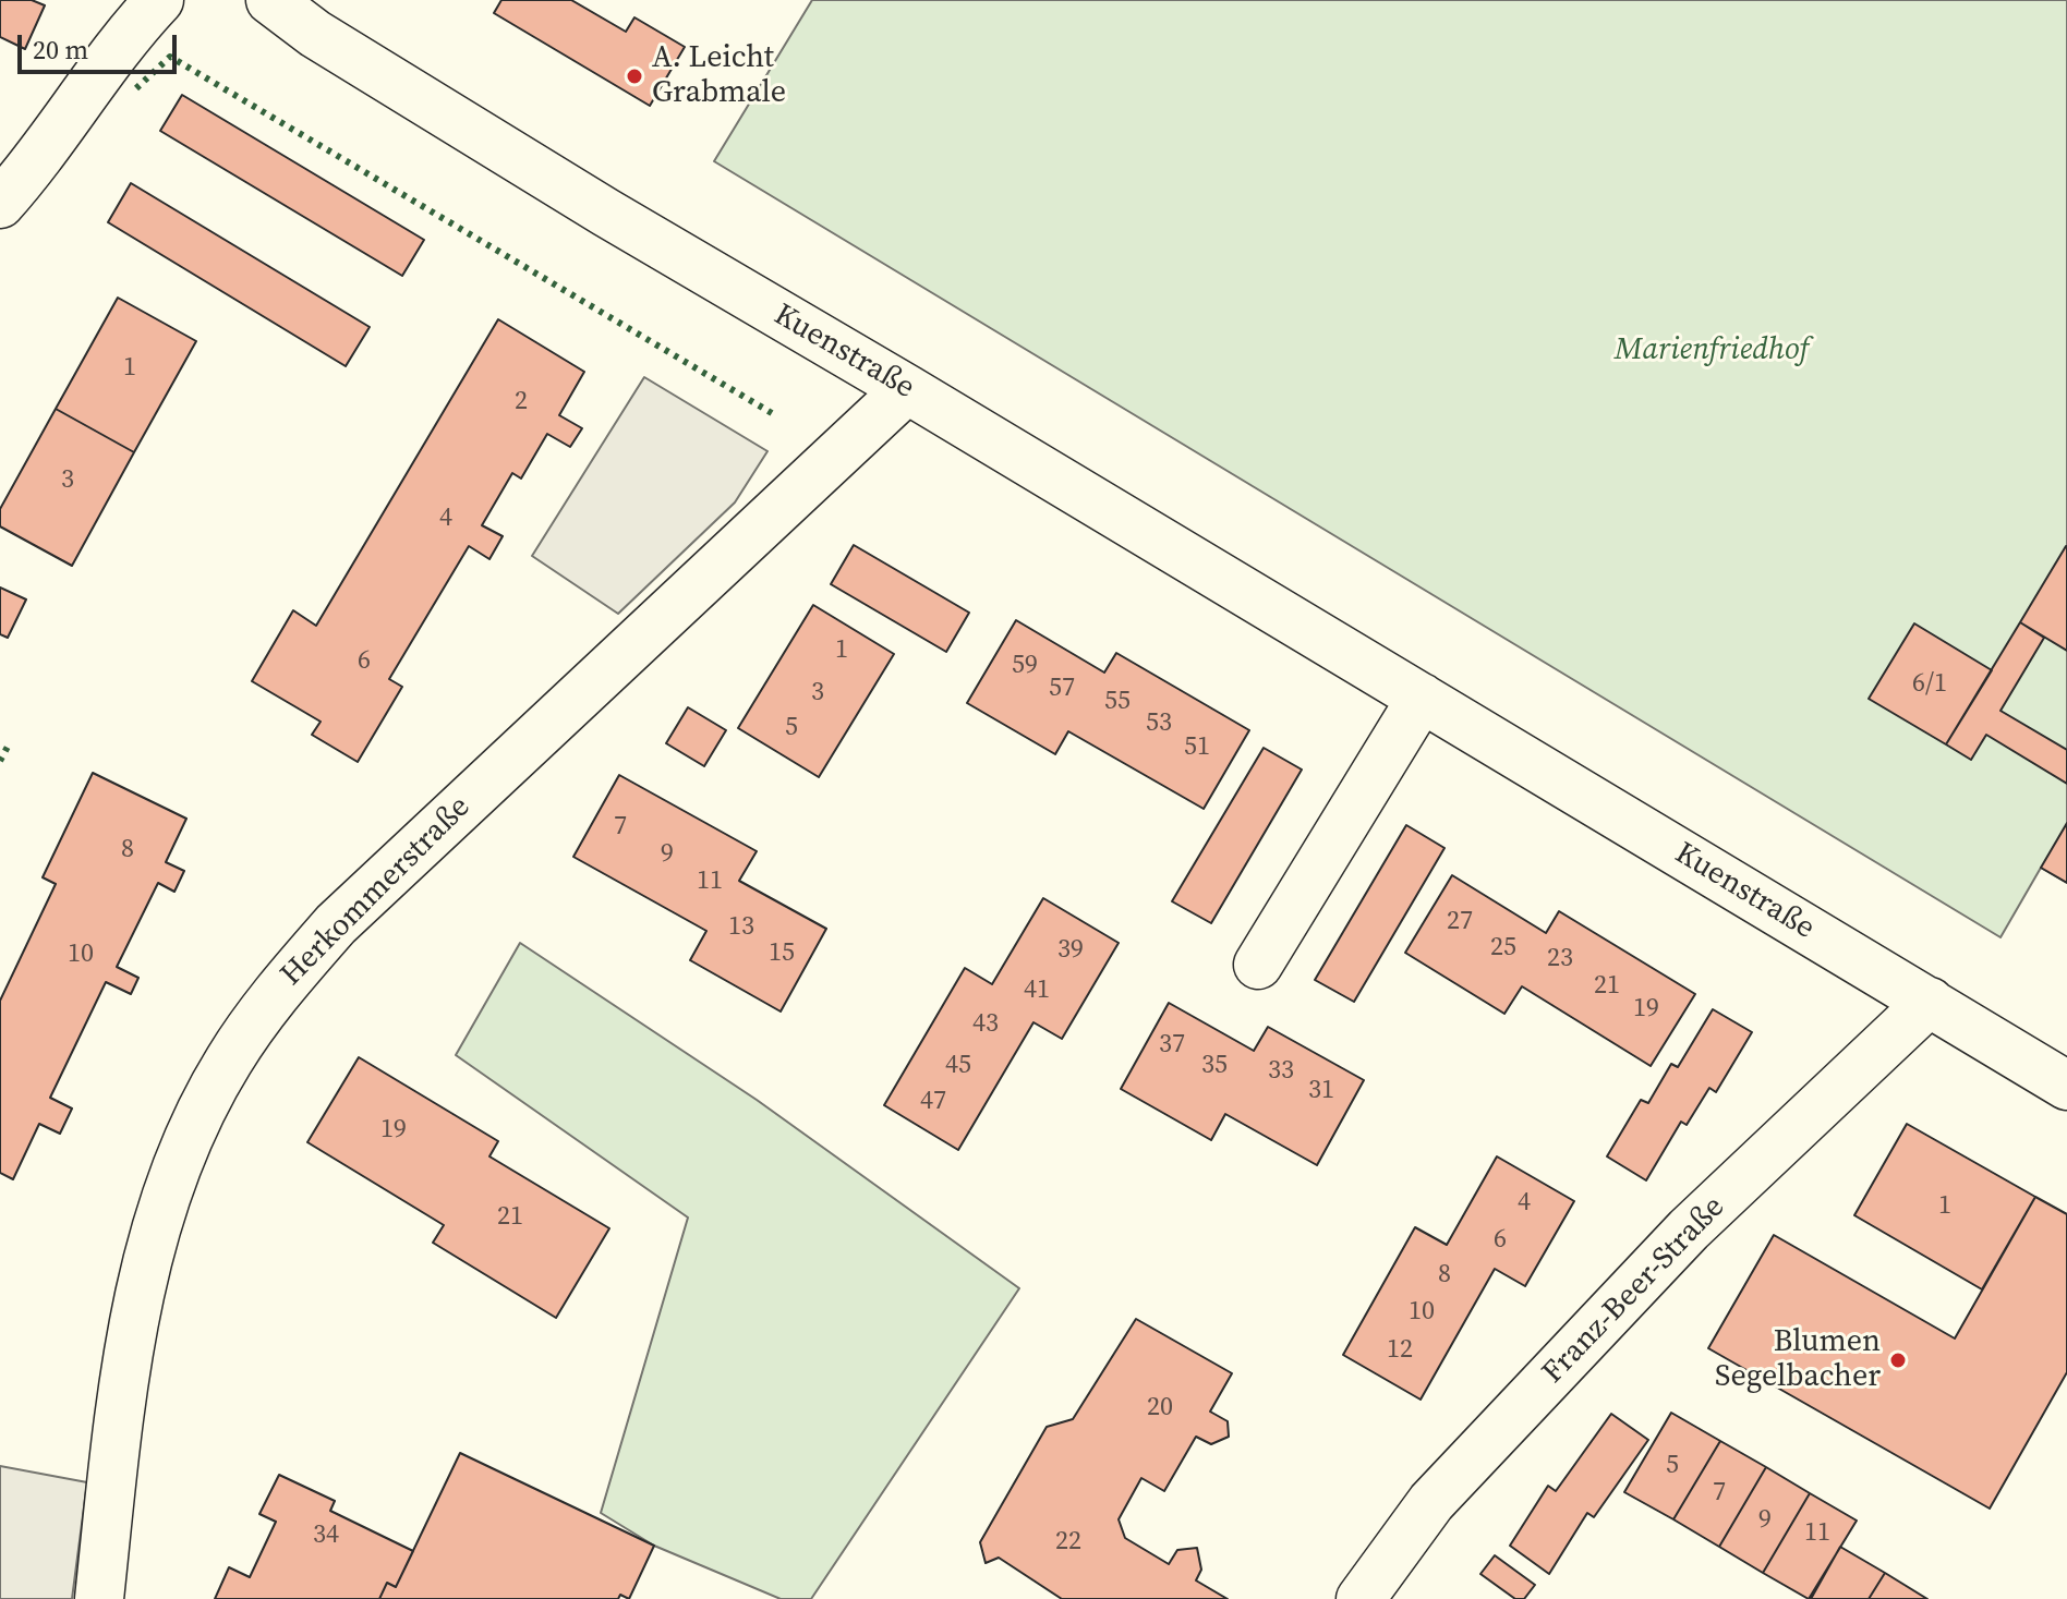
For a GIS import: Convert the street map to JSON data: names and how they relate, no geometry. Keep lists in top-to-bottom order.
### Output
{
  "streets": {
    "street": ["Kuenstraße", "Herkommerstraße", "Franz-Beer-Straße"]
  },
  "crossings": [
    ["Kuenstraße", "Herkommerstraße"],
    ["Kuenstraße", "Franz-Beer-Straße"]
  ],
  "parks": ["Marienfriedhof"],
  "places": ["A. Leicht Grabmale", "Blumen Segelbacher"],
  "house_numbers": [
    "1",
    "2",
    "3",
    "4",
    "1",
    "6",
    "59",
    "6/1",
    "57",
    "3",
    "55",
    "53",
    "5",
    "51",
    "7",
    "8",
    "9",
    "11",
    "27",
    "13",
    "25",
    "39",
    "15",
    "10",
    "23",
    "21",
    "41",
    "19",
    "43",
    "37",
    "45",
    "35",
    "33",
    "31",
    "47",
    "19",
    "4",
    "1",
    "21",
    "6",
    "8",
    "10",
    "12",
    "20",
    "5",
    "7",
    "9",
    "11",
    "34",
    "22"
  ],
  "scale_bar": "20 m"
}
